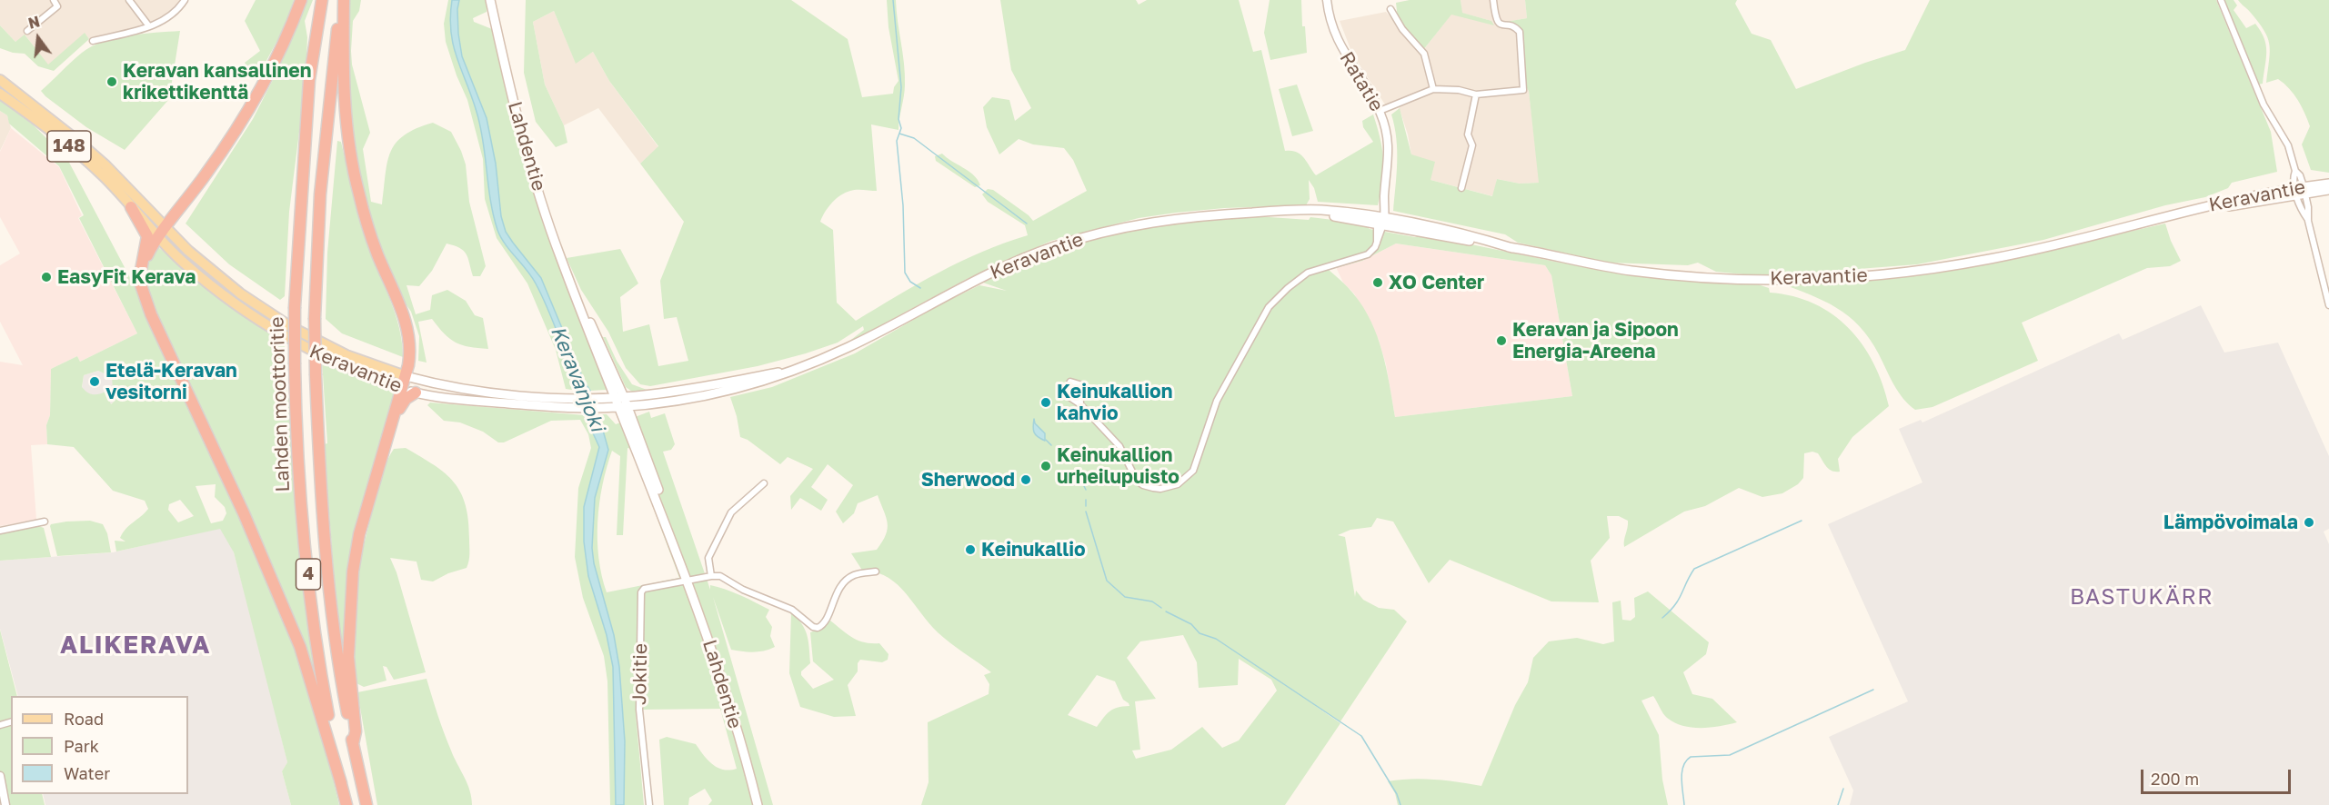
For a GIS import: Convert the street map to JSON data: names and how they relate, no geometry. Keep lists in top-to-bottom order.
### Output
{
  "streets": {
    "highway": ["Lahden moottoritie", "4"],
    "main road": ["148", "Lahdentie", "Keravantie"],
    "street": ["Ratatie", "Jokitie"]
  },
  "crossings": [
    ["Ratatie", "Keravantie"],
    ["Lahdentie", "Keravantie"],
    ["Lahdentie", "Jokitie"]
  ],
  "districts": ["BASTUKÄRR", "ALIKERAVA"],
  "water": ["Keravanjoki"],
  "places": [
    "Keravan kansallinen krikettikenttä",
    "EasyFit Kerava",
    "XO Center",
    "Keravan ja Sipoon Energia-Areena",
    "Etelä-Keravan vesitorni",
    "Keinukallion kahvio",
    "Keinukallion urheilupuisto",
    "Sherwood",
    "Lämpövoimala",
    "Keinukallio"
  ],
  "legend": ["Road", "Park", "Water"],
  "scale_bar": "200 m",
  "north": "top"
}
